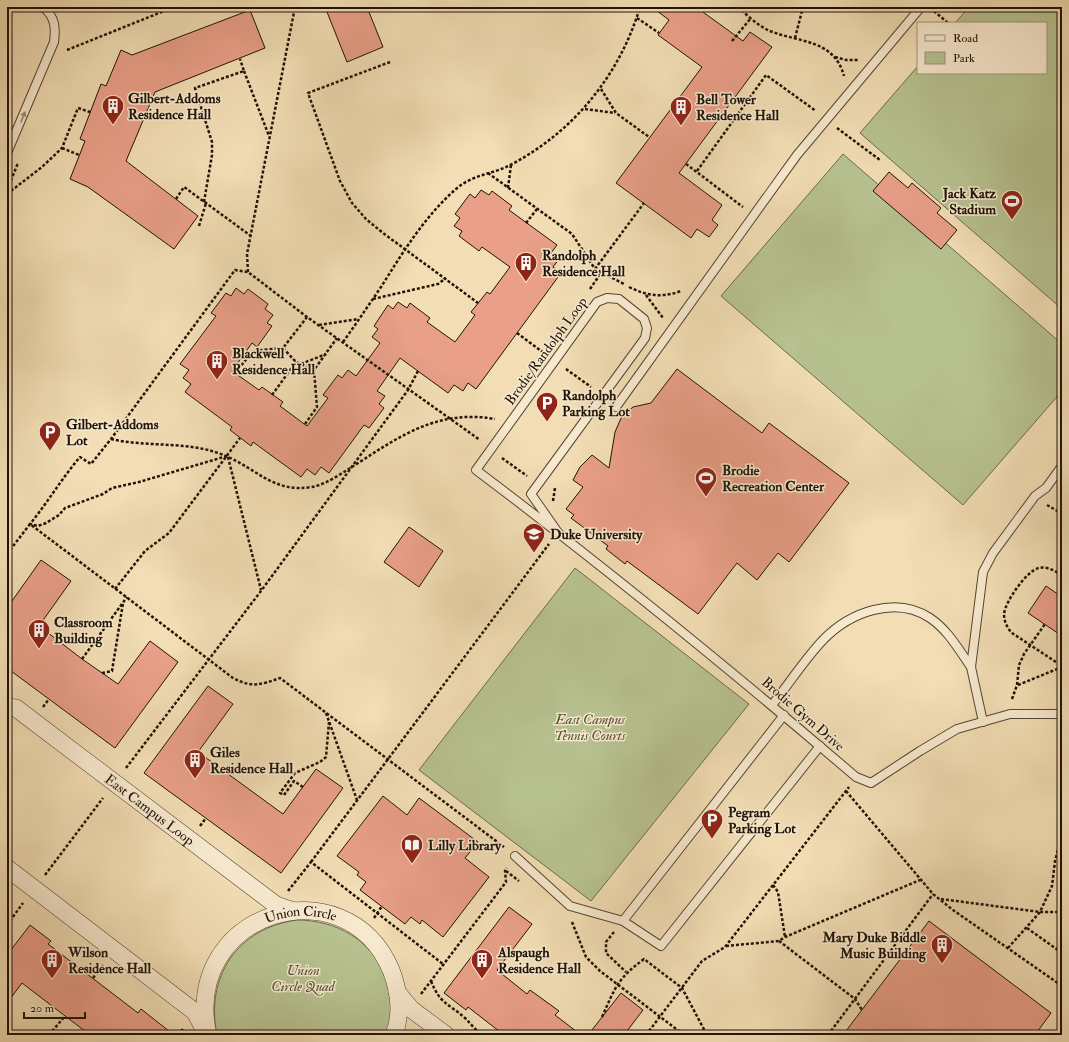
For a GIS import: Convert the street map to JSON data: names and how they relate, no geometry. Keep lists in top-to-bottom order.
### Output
{
  "streets": {
    "street": ["East Campus Loop", "Union Circle"],
    "lane": ["Brodie/Randolph Loop", "Brodie Gym Drive"]
  },
  "crossings": [
    ["Brodie/Randolph Loop", "Brodie Gym Drive"],
    ["East Campus Loop", "Union Circle"]
  ],
  "parks": ["East Campus Tennis Courts", "Union Circle Quad"],
  "places": {
    "building": [
      "Gilbert-Addoms Residence Hall",
      "Bell Tower Residence Hall",
      "Randolph Residence Hall",
      "Blackwell Residence Hall",
      "Classroom Building",
      "Giles Residence Hall",
      "Mary Duke Biddle Music Building",
      "Wilson Residence Hall",
      "Alspaugh Residence Hall"
    ],
    "sports": ["Jack Katz Stadium", "Brodie Recreation Center"],
    "parking": ["Randolph Parking Lot", "Gilbert-Addoms Lot", "Pegram Parking Lot"],
    "school or university": ["Duke University"],
    "library": ["Lilly Library"]
  },
  "legend": ["Road", "Park"],
  "scale_bar": "20 m"
}
